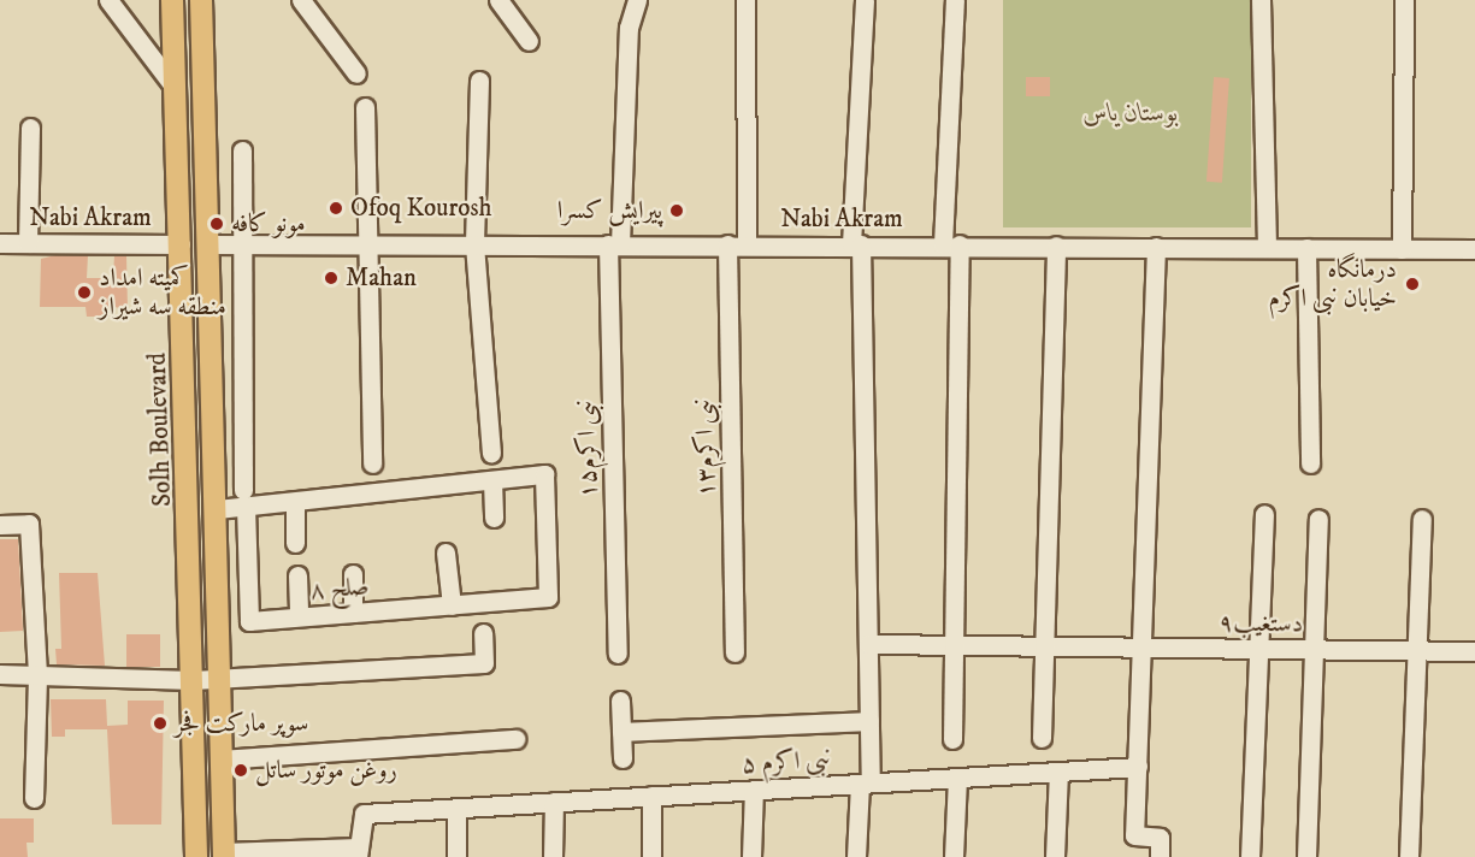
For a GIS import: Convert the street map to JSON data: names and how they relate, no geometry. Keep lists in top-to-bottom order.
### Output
{
  "streets": {
    "main road": ["Solh Boulevard"],
    "street": [
      "Nabi Akram",
      "نبی اکرم۱۳",
      "نبی اکرم۱۵",
      "۸ صلح",
      "دستغیب۹",
      "نبی اکرم ۵"
    ]
  },
  "crossings": [
    ["Nabi Akram", "Solh Boulevard"],
    ["Nabi Akram", "نبی اکرم۱۳"],
    ["Nabi Akram", "نبی اکرم۱۵"]
  ],
  "parks": ["بوستان یاس"],
  "places": [
    "Ofoq Kourosh",
    "پیرایش کسرا",
    "مونو کافه",
    "Mahan",
    "درمانگاه خیابان نبی اکرم",
    "کمیته امداد منطقه سه شیراز",
    "سوپر مارکت فجر",
    "روغن موتور ساتل"
  ]
}
